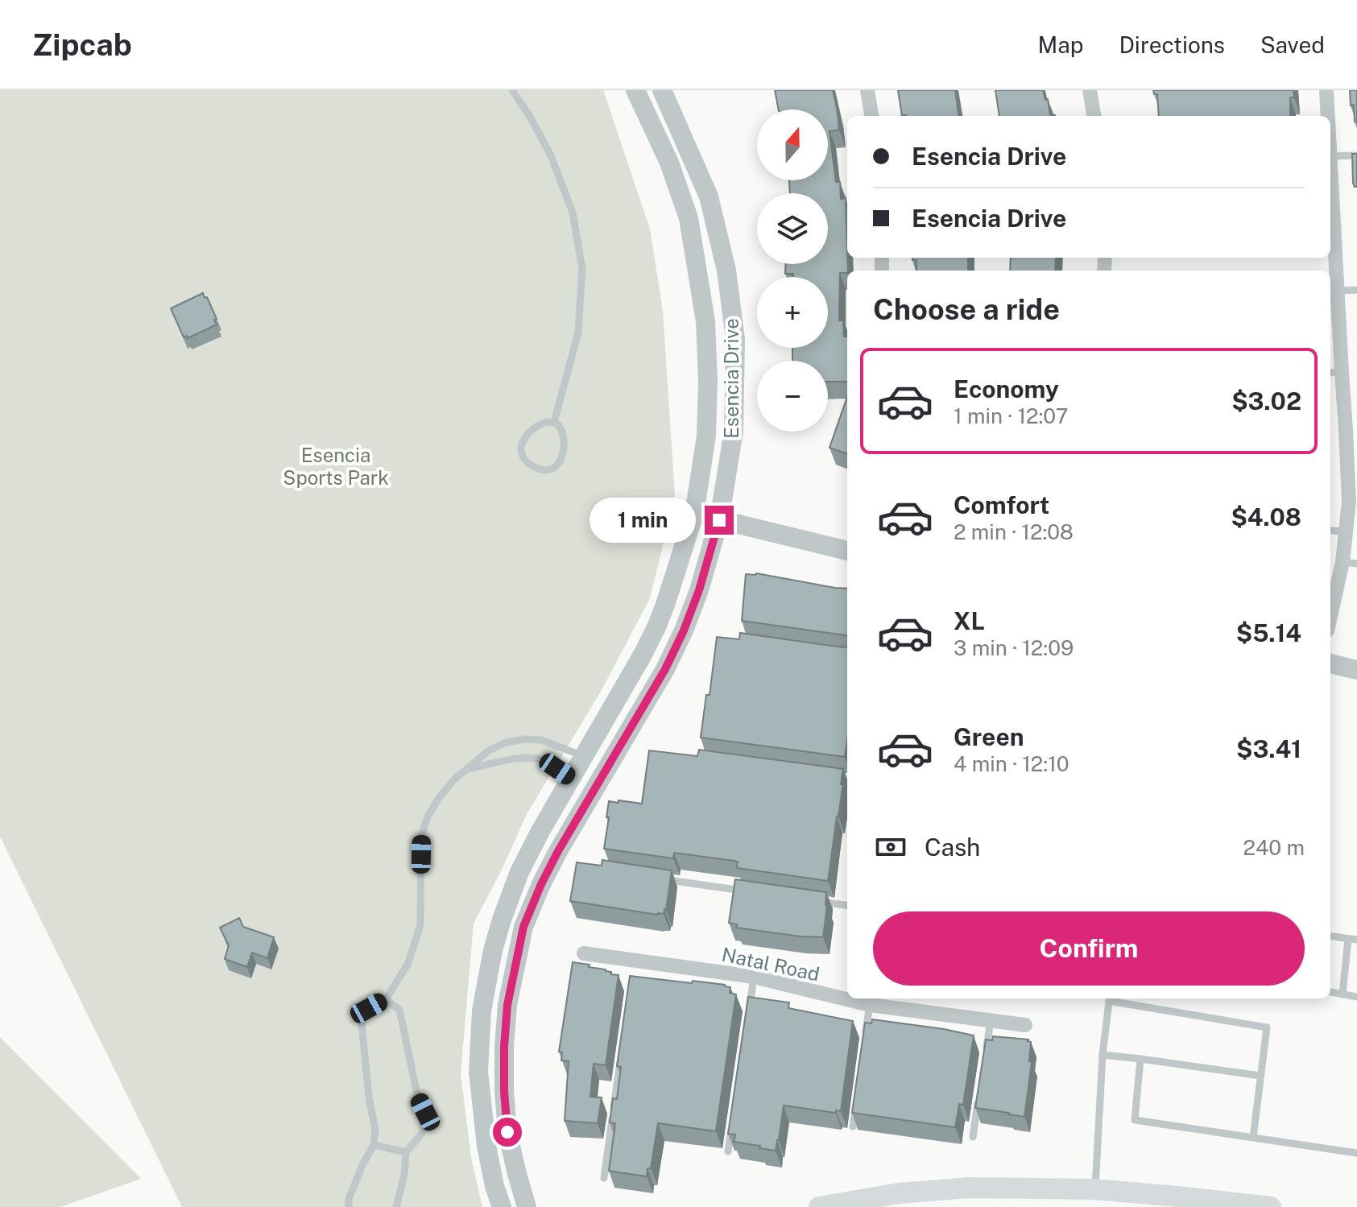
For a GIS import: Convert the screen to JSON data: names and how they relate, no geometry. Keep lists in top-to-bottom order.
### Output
{
  "streets": {
    "street": ["Esencia Drive", "Natal Road"]
  },
  "parks": ["Esencia Sports Park"],
  "north": "top",
  "page": {
    "header": "Zipcab",
    "nav": ["Map", "Directions", "Saved"],
    "map_buttons": ["+", "−"],
    "banner": ["Esencia Drive", "Esencia Drive"],
    "heading": "Choose a ride",
    "list": [
      {
        "name": "Economy",
        "note": "1 min · 12:07",
        "value": "$3.02"
      },
      {
        "name": "Comfort",
        "note": "2 min · 12:08",
        "value": "$4.08"
      },
      {
        "name": "XL",
        "note": "3 min · 12:09",
        "value": "$5.14"
      },
      {
        "name": "Green",
        "note": "4 min · 12:10",
        "value": "$3.41"
      }
    ],
    "bubble": "1 min",
    "pay": ["Cash", "240 m"],
    "buttons": "Confirm"
  }
}
